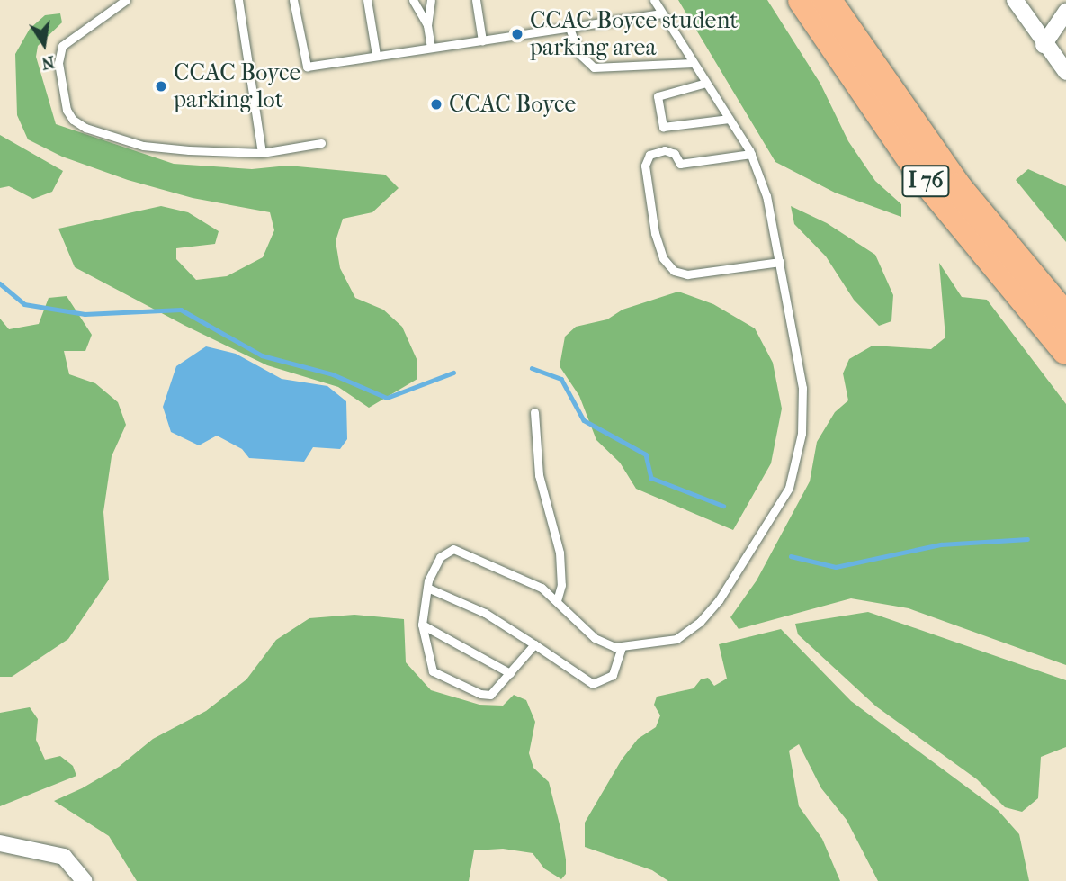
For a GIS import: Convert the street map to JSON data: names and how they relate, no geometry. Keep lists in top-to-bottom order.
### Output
{
  "streets": {
    "highway": ["I 76"]
  },
  "places": ["CCAC Boyce student parking area", "CCAC Boyce parking lot", "CCAC Boyce"],
  "north": "bottom"
}
